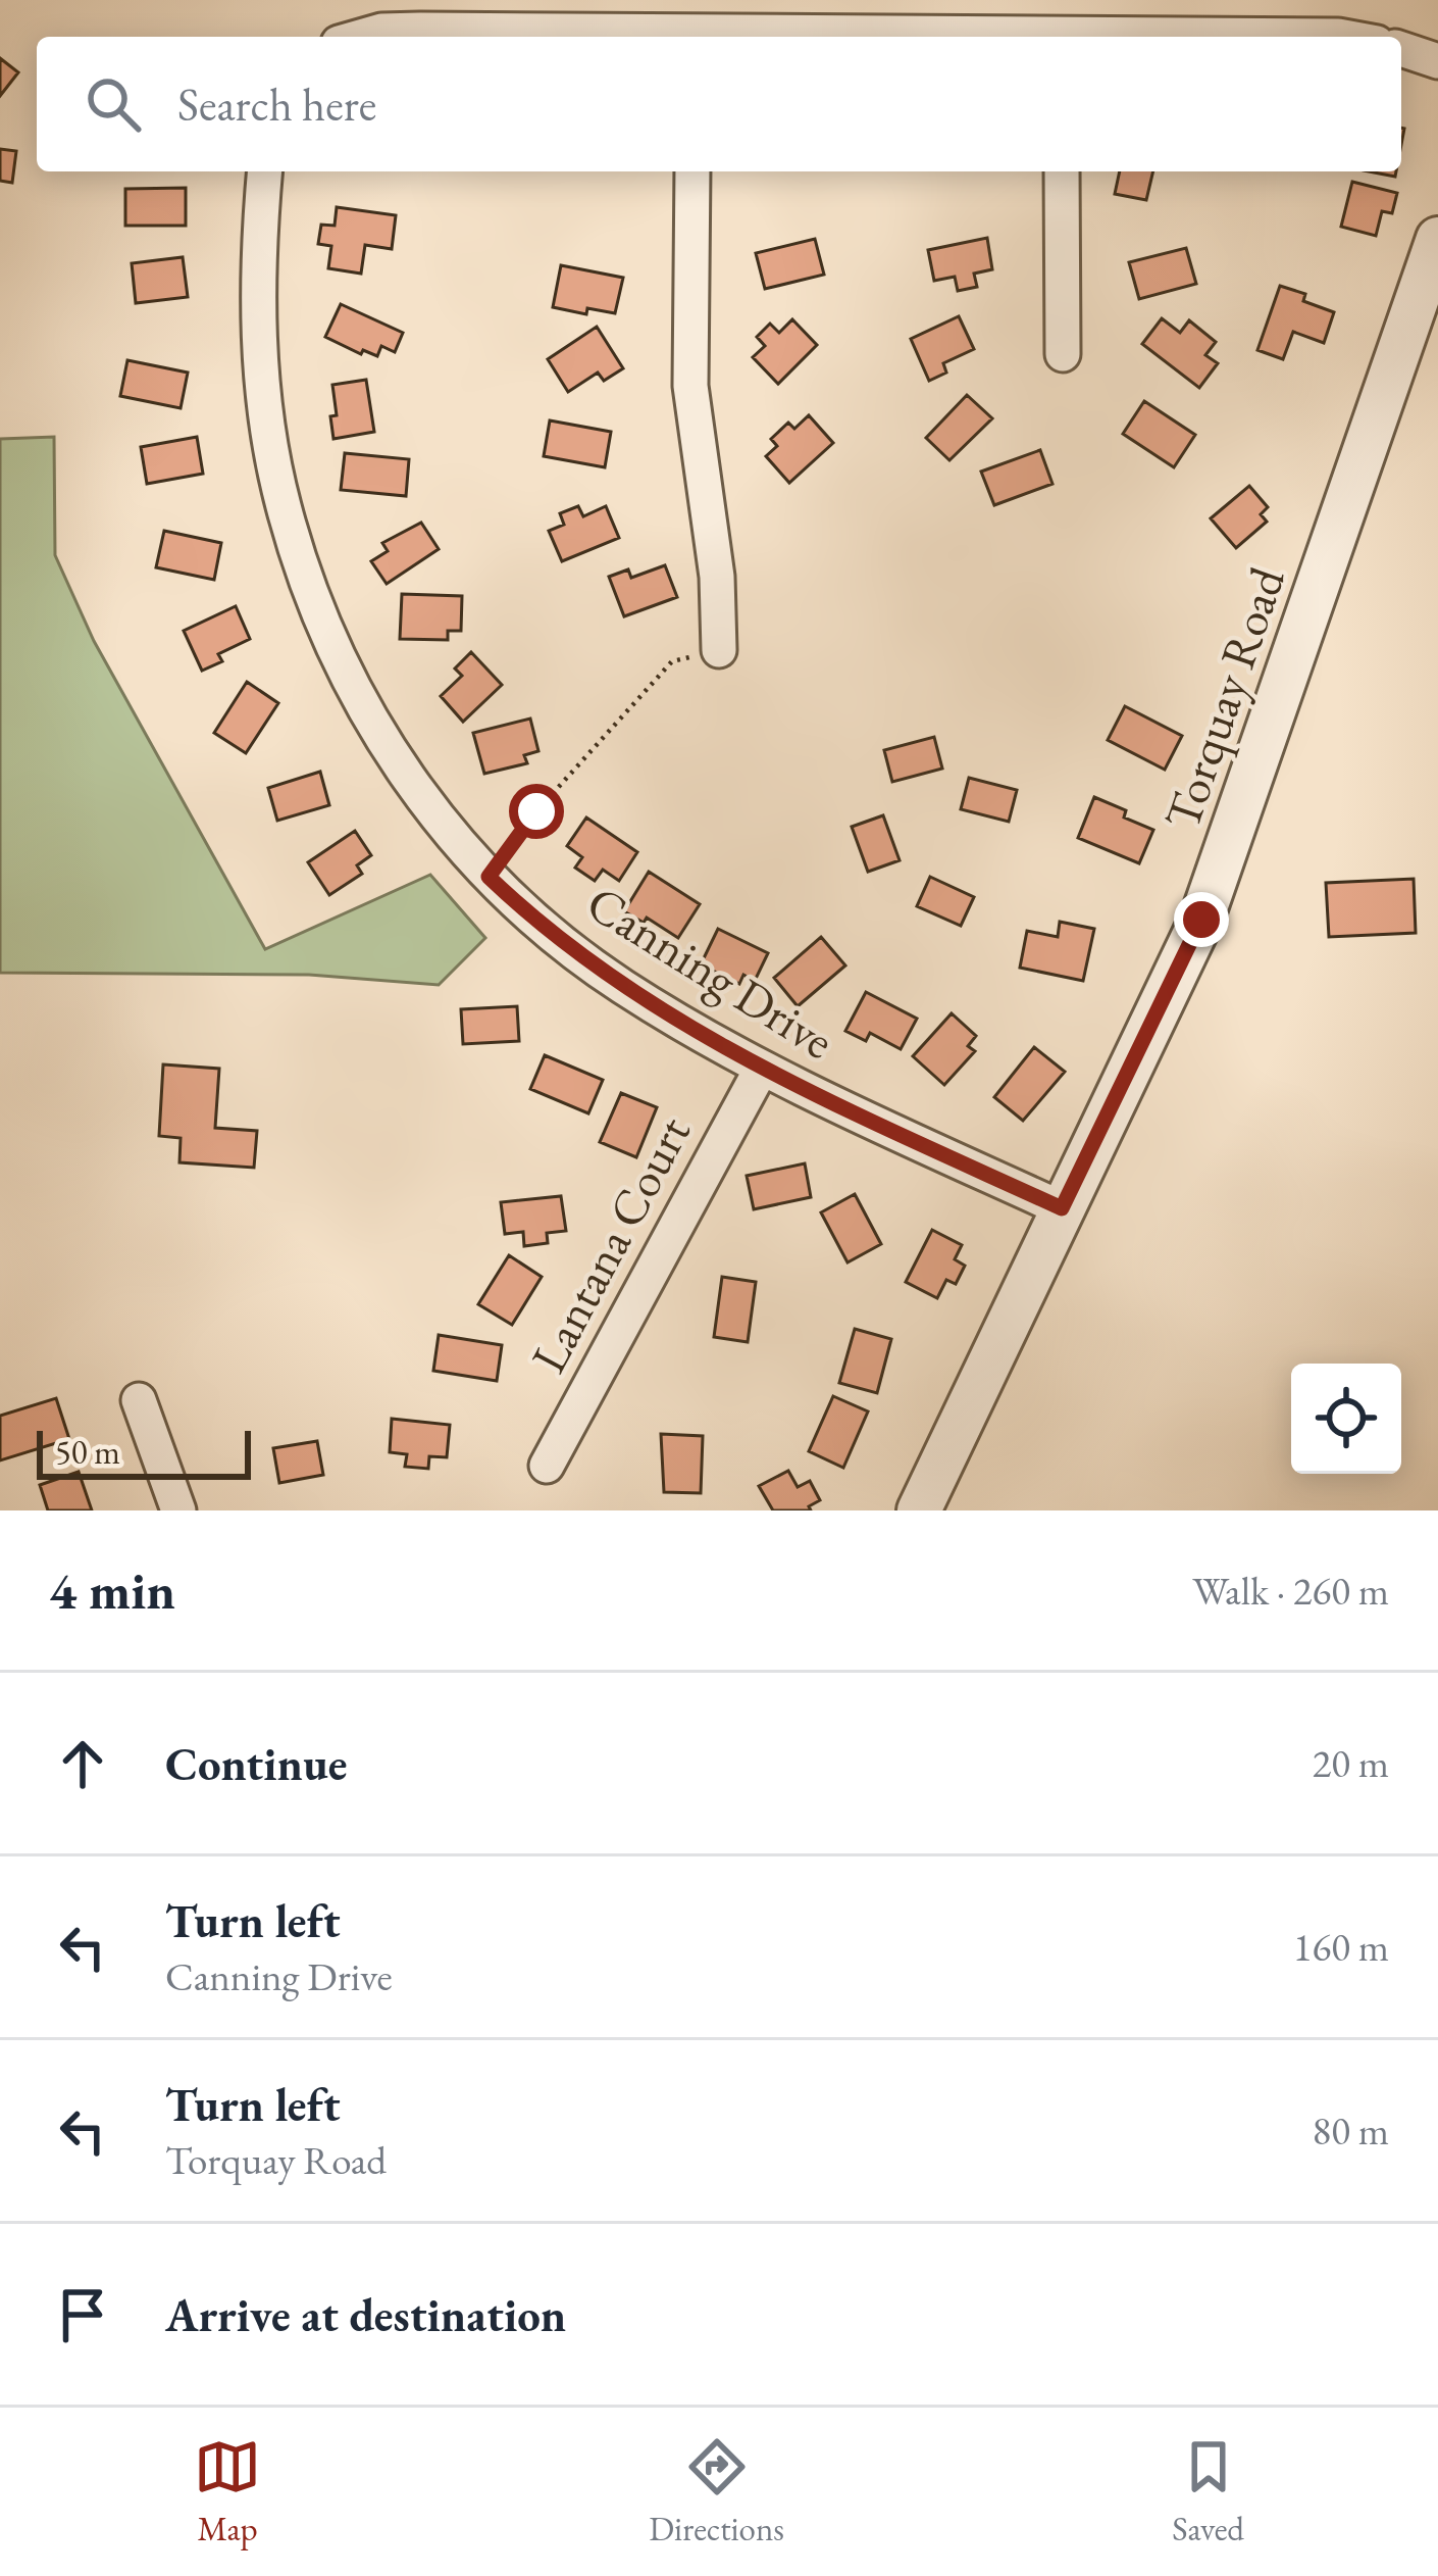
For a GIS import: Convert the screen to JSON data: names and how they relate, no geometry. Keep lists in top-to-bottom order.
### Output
{
  "streets": {
    "street": ["Torquay Road", "Canning Drive", "Lantana Court"]
  },
  "crossings": [
    ["Torquay Road", "Canning Drive"],
    ["Canning Drive", "Lantana Court"]
  ],
  "scale_bar": "50 m",
  "page": {
    "search": "Search here",
    "scale": "50 m",
    "heading": ["4 min", "Walk · 260 m"],
    "list": [
      ["Continue", "20 m"],
      ["Turn left", "Canning Drive", "160 m"],
      ["Turn left", "Torquay Road", "80 m"],
      "Arrive at destination"
    ],
    "nav": ["Map", "Directions", "Saved"]
  }
}
